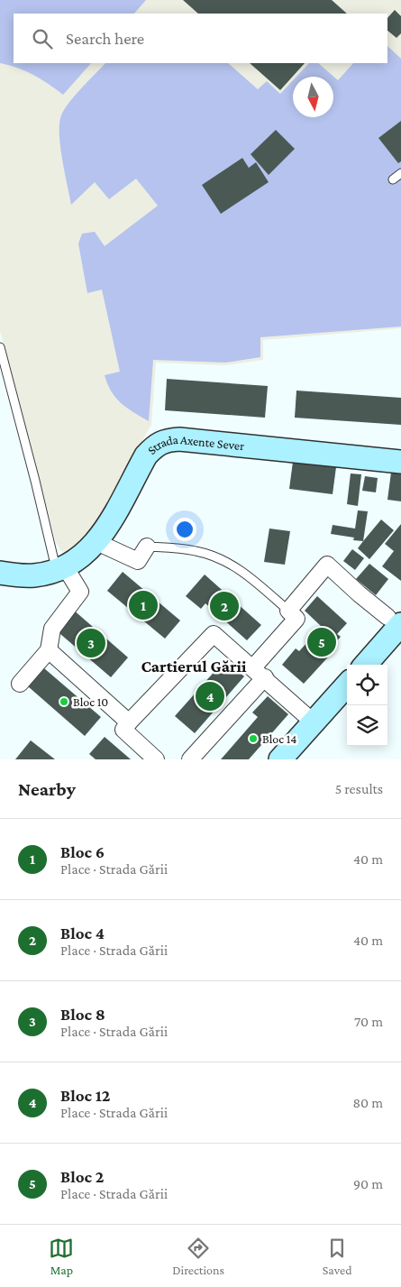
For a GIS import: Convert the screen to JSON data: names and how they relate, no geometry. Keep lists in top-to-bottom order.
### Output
{
  "streets": {
    "main road": ["Strada Axente Sever"]
  },
  "districts": ["Cartierul Gării"],
  "places": ["Bloc 10", "Bloc 14"],
  "north": "bottom",
  "page": {
    "search": "Search here",
    "pins": [
      "1",
      "2",
      "5",
      "3",
      "4"
    ],
    "heading": ["Nearby", "5 results"],
    "list": [
      {
        "mark": "1",
        "name": "Bloc 6",
        "note": "Place · Strada Gării",
        "value": "40 m"
      },
      {
        "mark": "2",
        "name": "Bloc 4",
        "note": "Place · Strada Gării",
        "value": "40 m"
      },
      {
        "mark": "3",
        "name": "Bloc 8",
        "note": "Place · Strada Gării",
        "value": "70 m"
      },
      {
        "mark": "4",
        "name": "Bloc 12",
        "note": "Place · Strada Gării",
        "value": "80 m"
      },
      {
        "mark": "5",
        "name": "Bloc 2",
        "note": "Place · Strada Gării",
        "value": "90 m"
      }
    ],
    "nav": ["Map", "Directions", "Saved"]
  }
}
